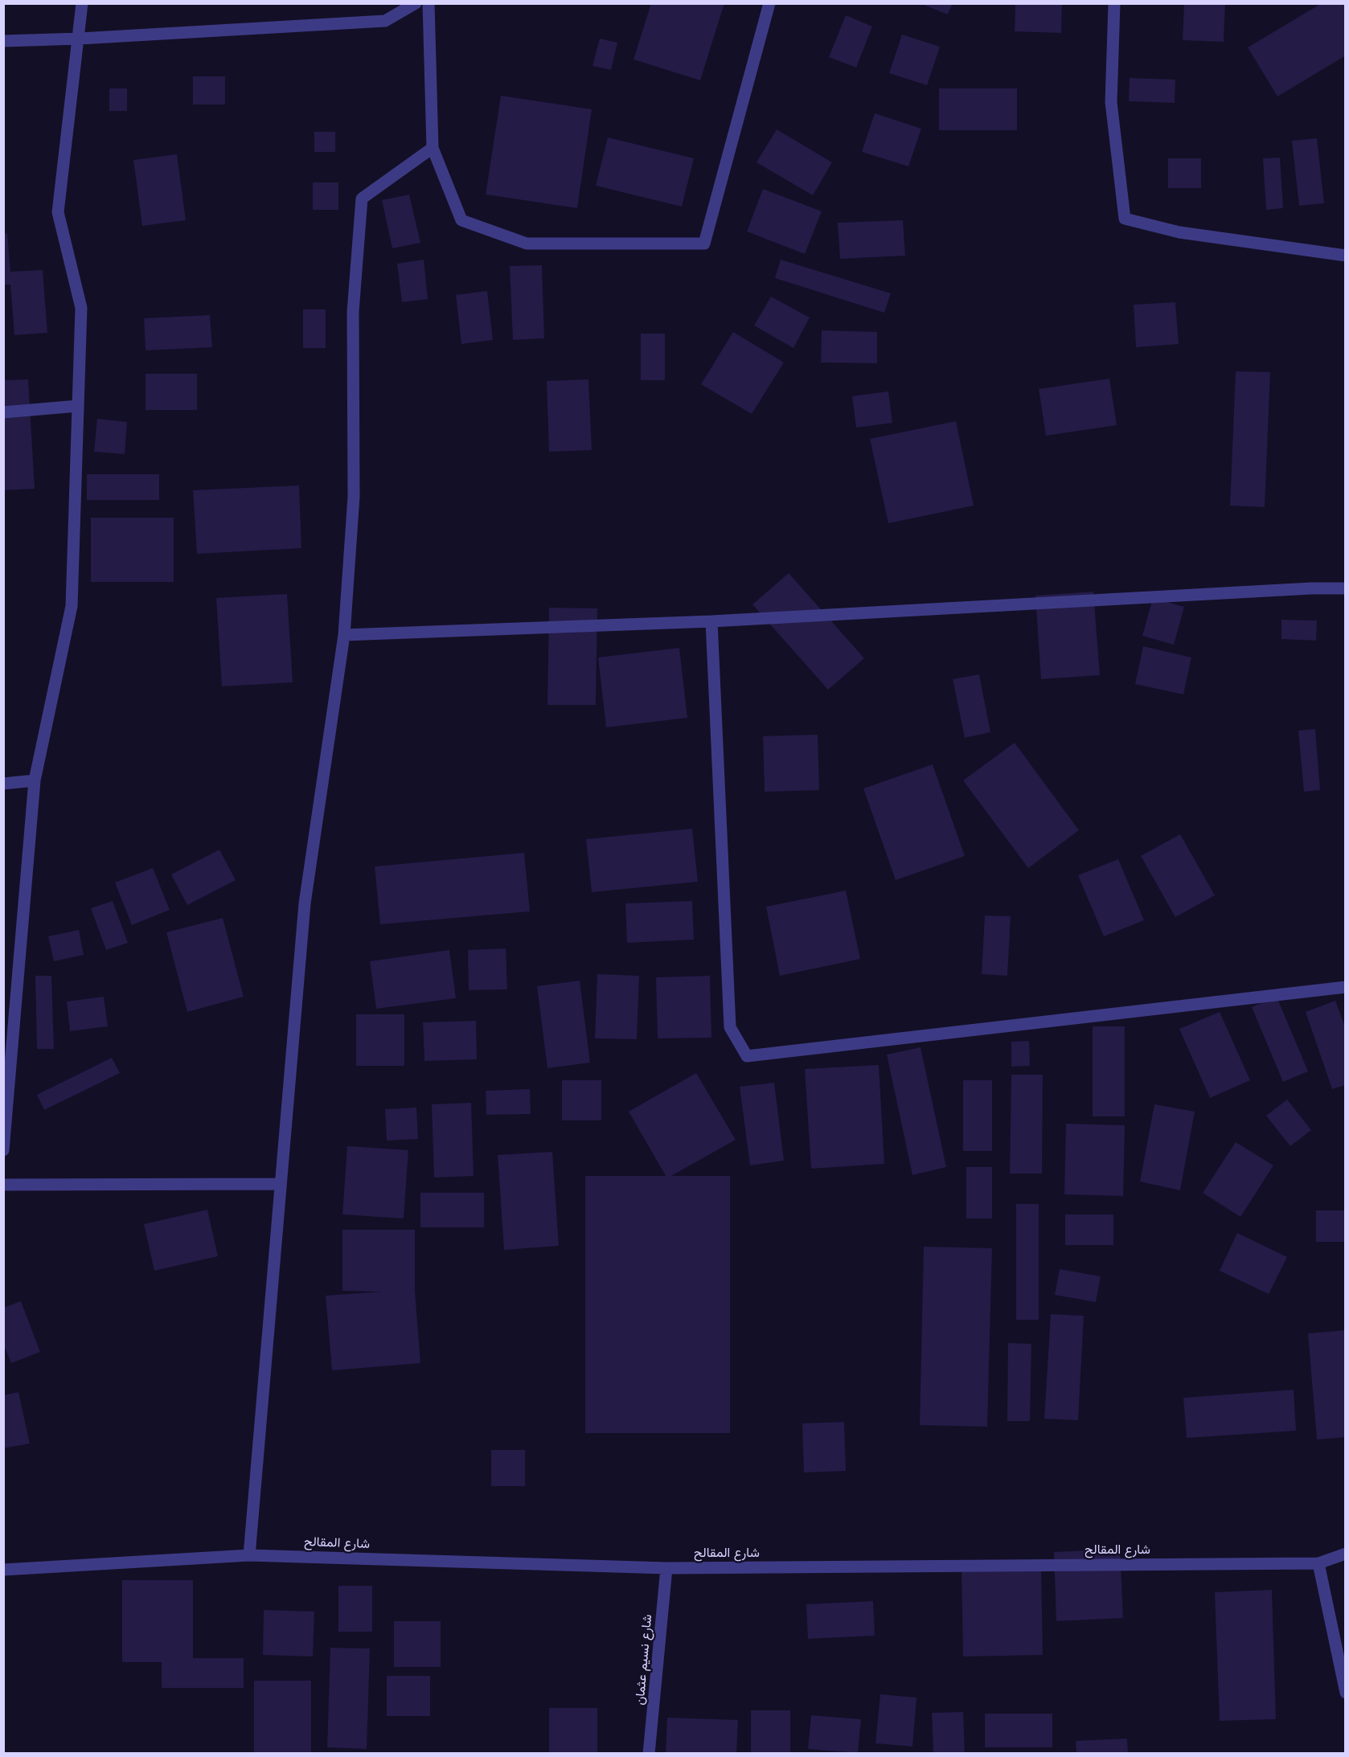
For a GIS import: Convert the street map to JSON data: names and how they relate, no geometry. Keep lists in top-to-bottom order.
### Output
{
  "streets": {
    "street": ["شارع المقالح", "شارع نسيم عثمان"]
  },
  "crossings": [
    ["شارع المقالح", "شارع نسيم عثمان"]
  ]
}
